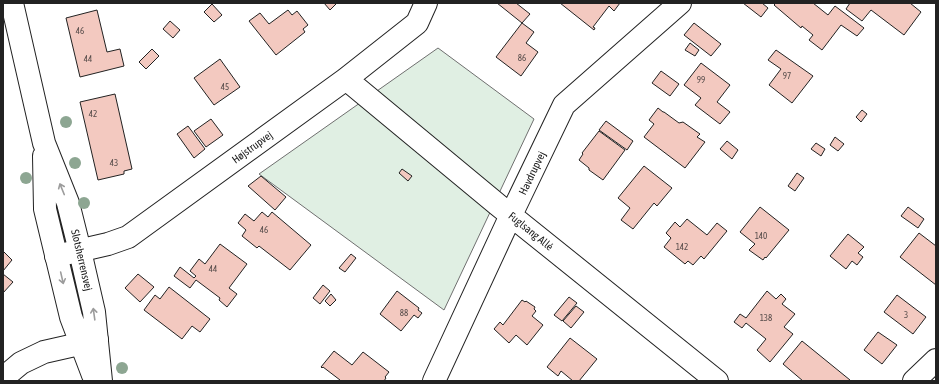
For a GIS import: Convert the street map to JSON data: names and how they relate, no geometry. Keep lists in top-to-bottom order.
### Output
{
  "streets": {
    "street": [
      "Højstrupvej",
      "Havdrupvej",
      "Fuglsang Allé",
      "Slotsherrensvej"
    ]
  },
  "crossings": [
    ["Højstrupvej", "Fuglsang Allé"],
    ["Højstrupvej", "Slotsherrensvej"],
    ["Havdrupvej", "Fuglsang Allé"]
  ],
  "house_numbers": [
    "46",
    "86",
    "44",
    "97",
    "99",
    "45",
    "42",
    "43",
    "46",
    "140",
    "142",
    "44",
    "88",
    "3",
    "138"
  ]
}
